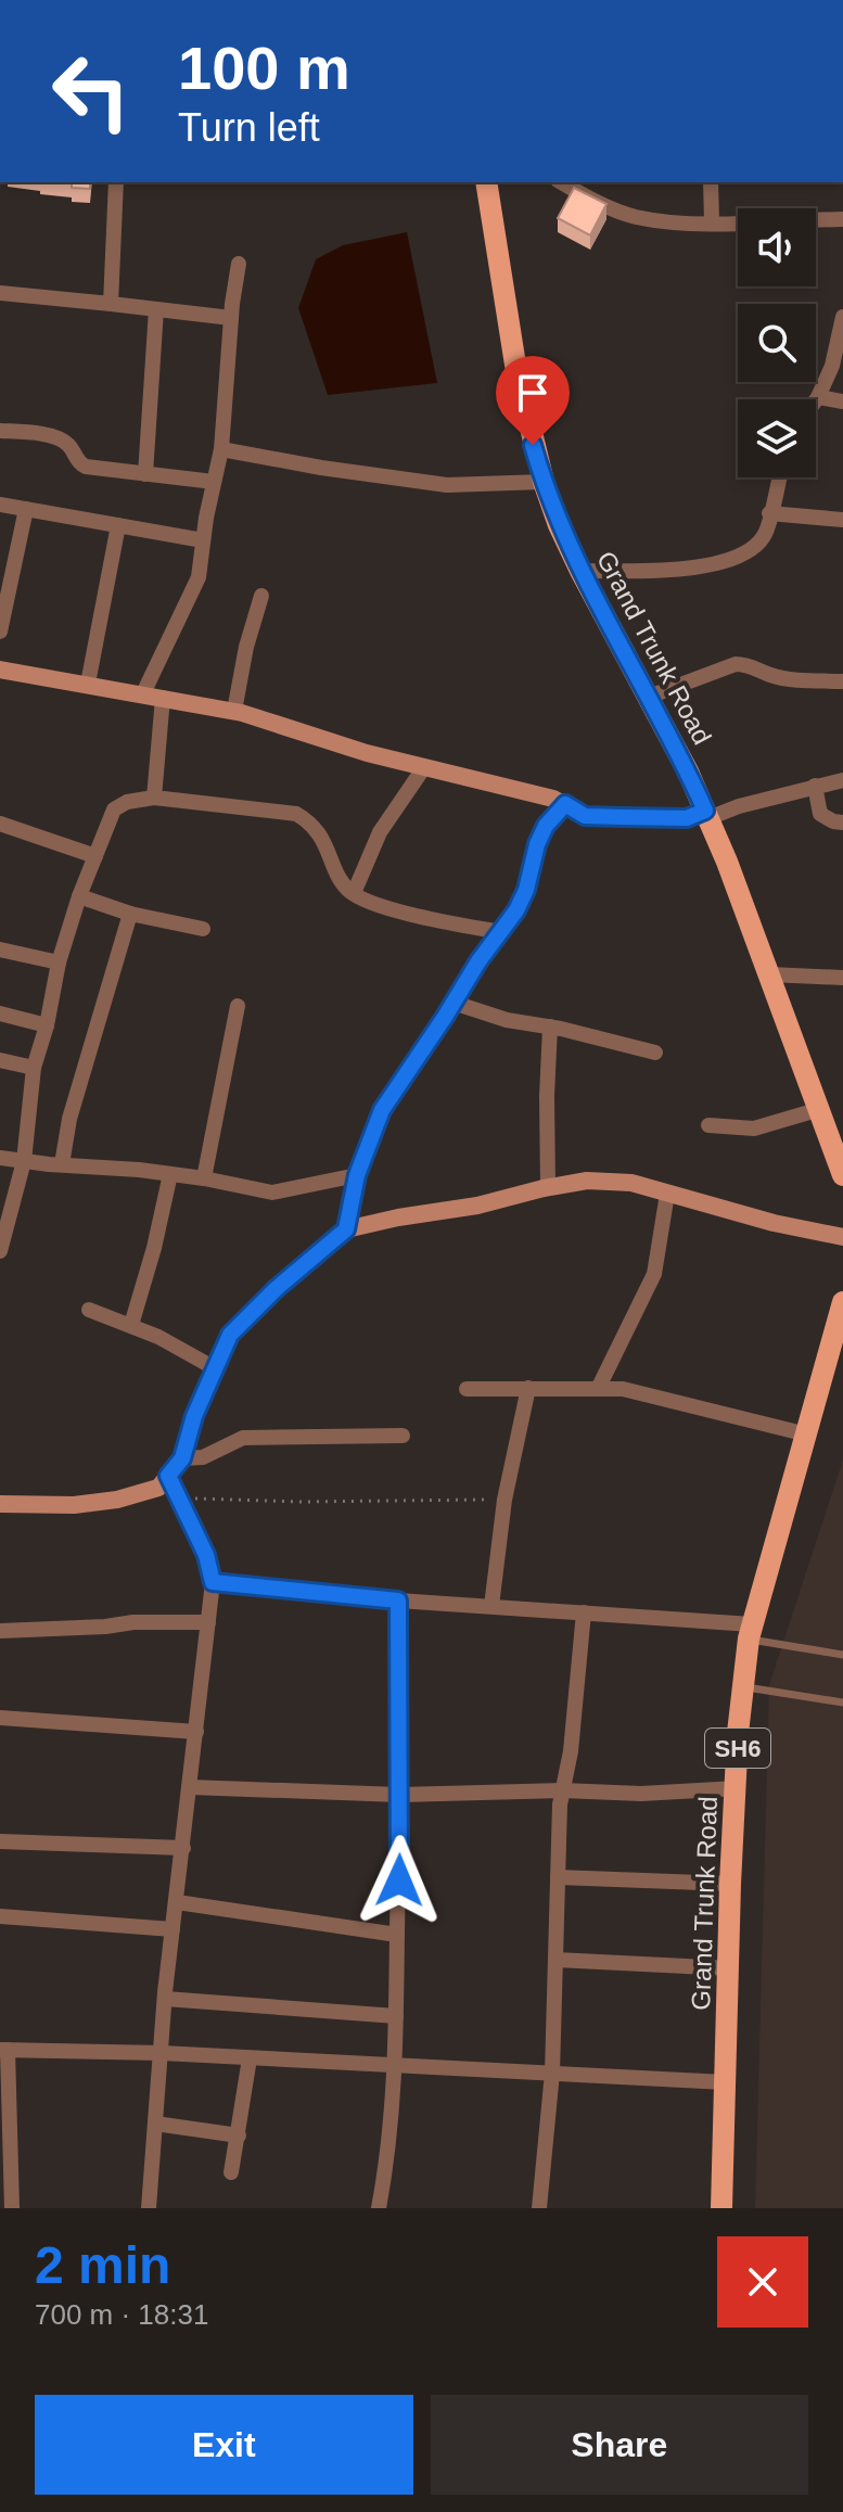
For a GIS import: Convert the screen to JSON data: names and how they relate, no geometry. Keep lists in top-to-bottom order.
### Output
{
  "streets": {
    "main road": ["Grand Trunk Road", "SH6"]
  },
  "page": {
    "turn": ["100 m", "Turn left"],
    "heading": ["2 min", "700 m · 18:31"],
    "buttons": ["Exit", "Share"]
  }
}
